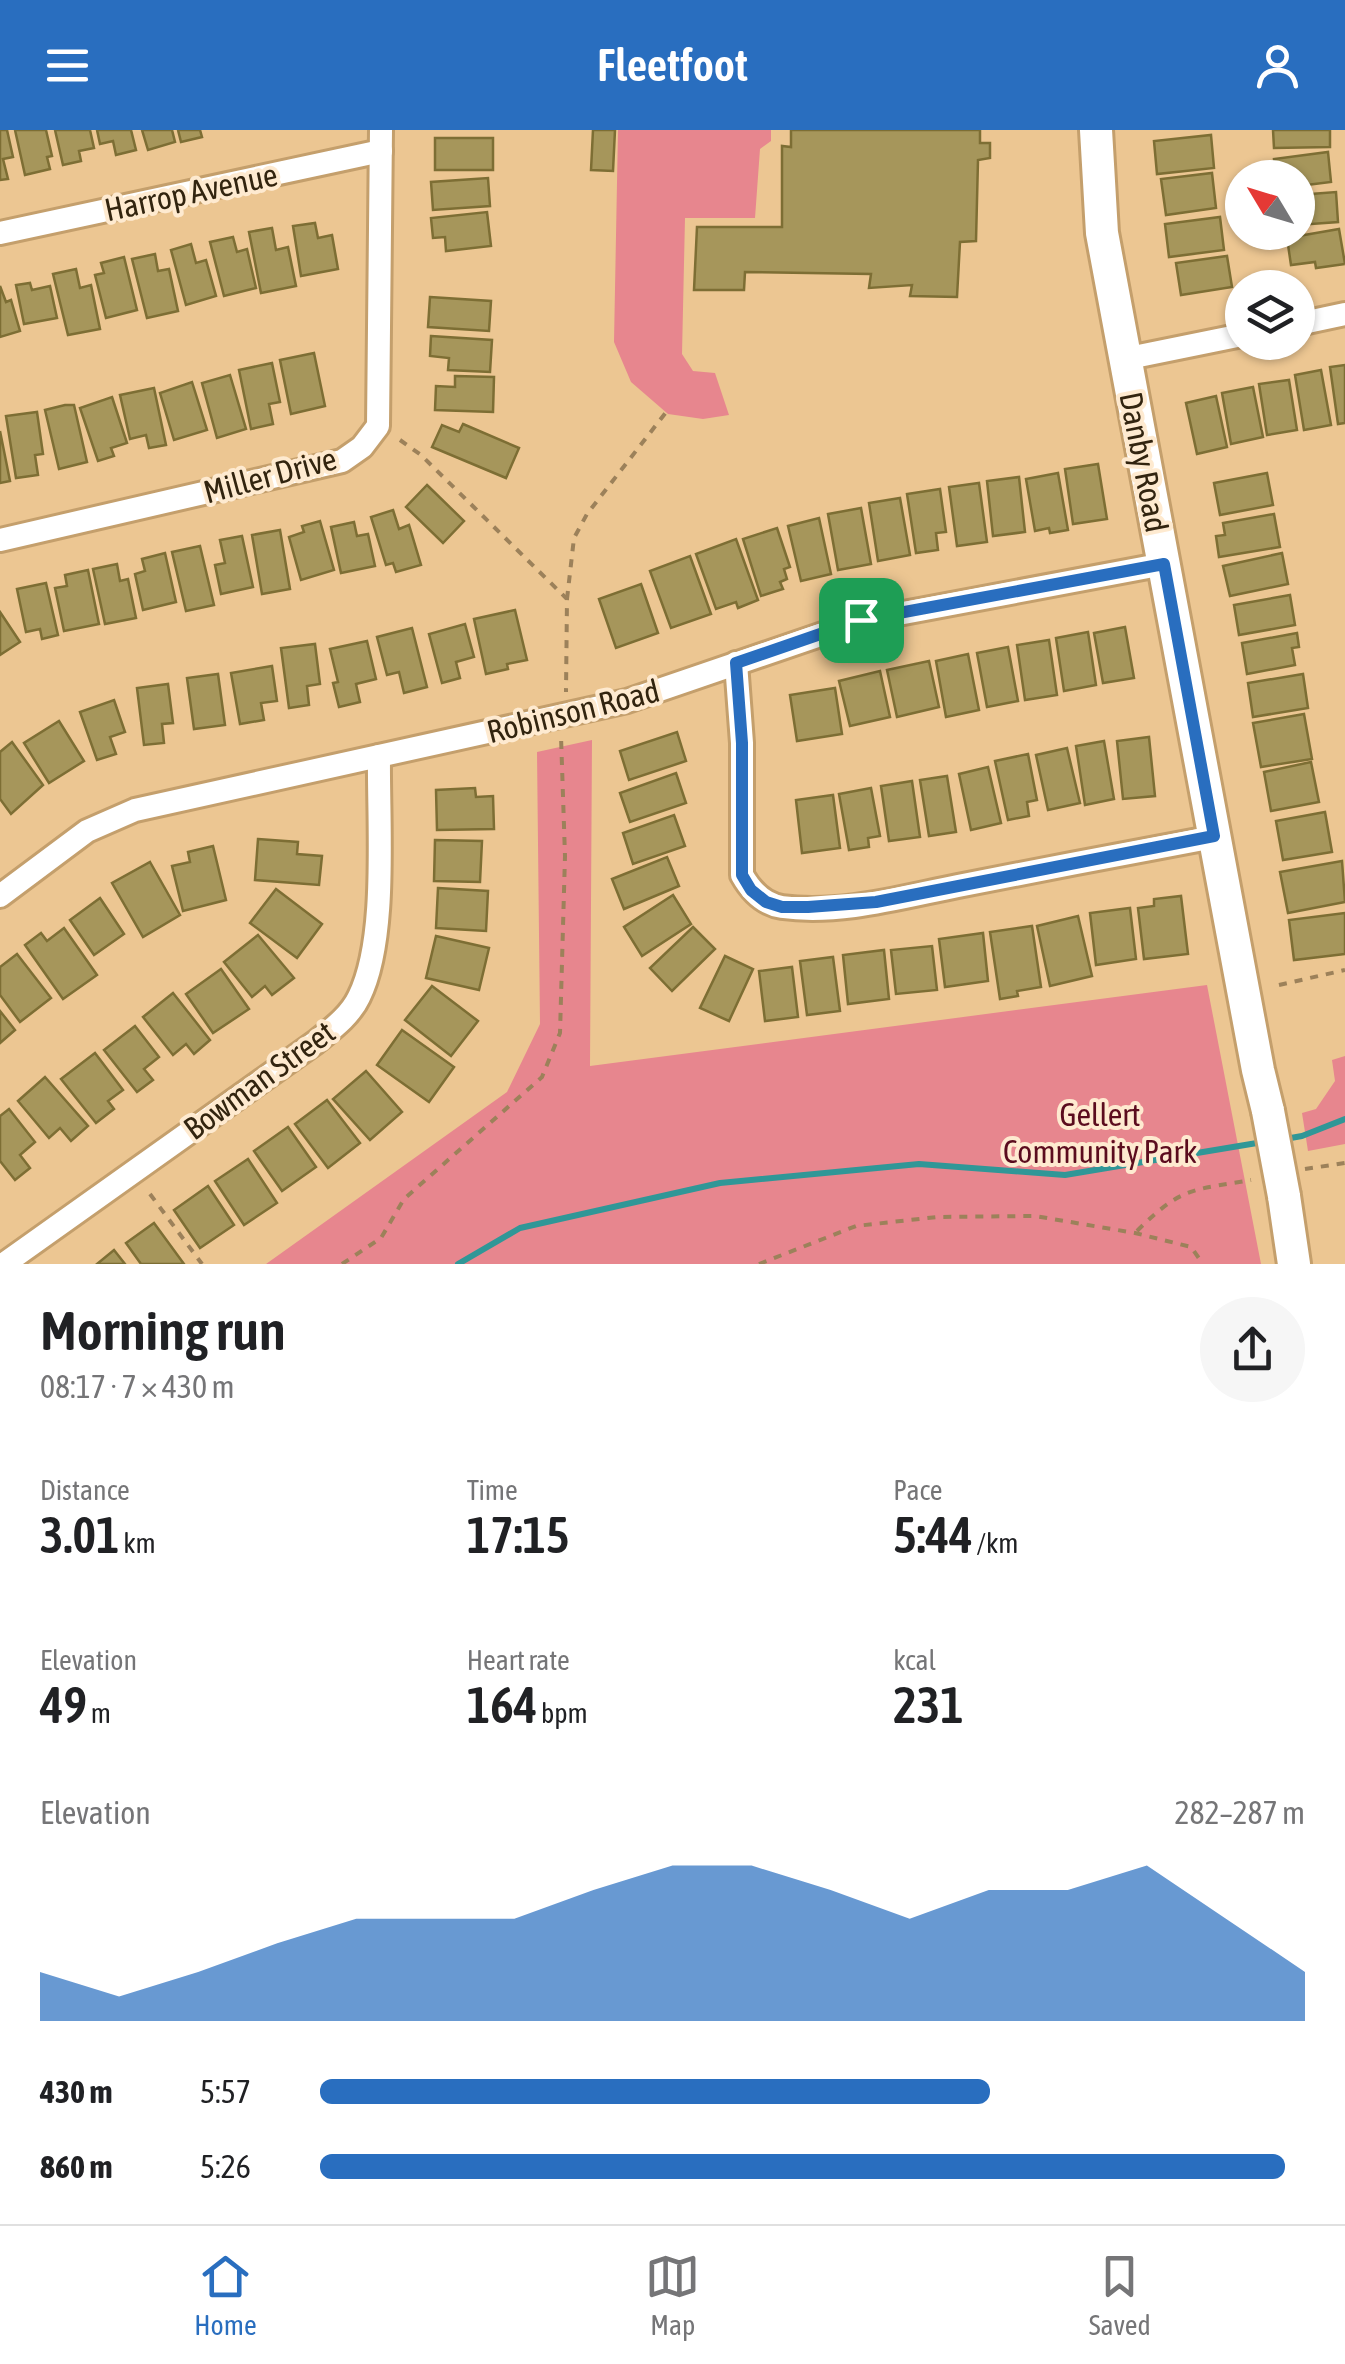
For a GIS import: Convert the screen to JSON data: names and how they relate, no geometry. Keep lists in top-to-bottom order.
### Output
{
  "streets": {
    "street": [
      "Harrop Avenue",
      "Danby Road",
      "Miller Drive",
      "Robinson Road",
      "Bowman Street"
    ]
  },
  "crossings": [
    ["Harrop Avenue", "Miller Drive"],
    ["Danby Road", "Robinson Road"],
    ["Robinson Road", "Bowman Street"]
  ],
  "parks": ["Gellert Community Park"],
  "north": "top left",
  "page": {
    "header": "Fleetfoot",
    "heading": ["Morning run", "08:17 · 7 × 430 m"],
    "stats": [
      ["Distance", "3.01 km"],
      ["Time", "17:15"],
      ["Pace", "5:44 /km"],
      ["Elevation", "49 m"],
      ["Heart rate", "164 bpm"],
      ["kcal", "231"]
    ],
    "chart": ["Elevation", "282–287 m"],
    "list": [
      {
        "name": "430 m",
        "note": "5:57"
      },
      {
        "name": "860 m",
        "note": "5:26"
      }
    ],
    "tabs": ["Home", "Map", "Saved"]
  }
}
